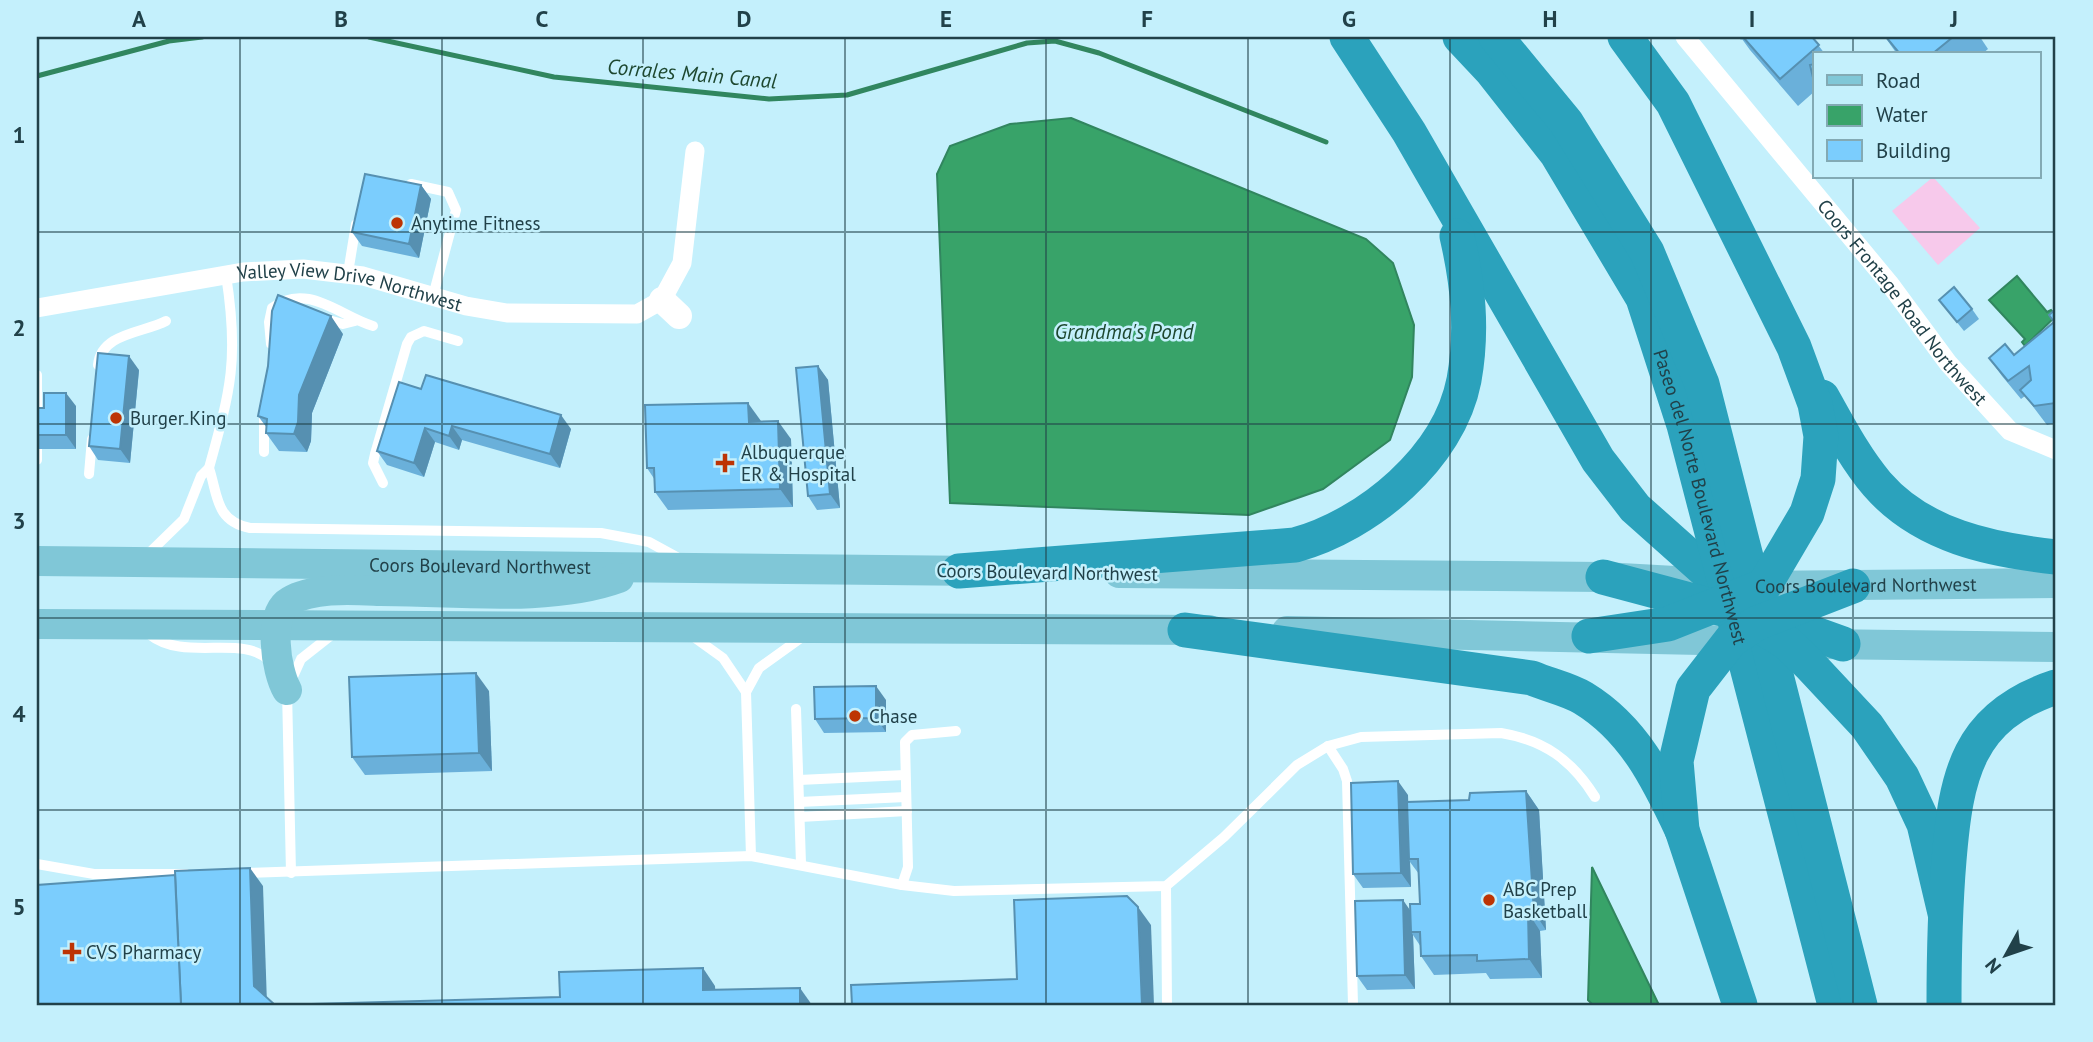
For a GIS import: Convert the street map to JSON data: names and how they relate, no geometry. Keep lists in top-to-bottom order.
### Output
{
  "streets": {
    "highway": ["Paseo del Norte Boulevard Northwest"],
    "main road": ["Coors Boulevard Northwest"],
    "street": ["Valley View Drive Northwest", "Coors Frontage Road Northwest"]
  },
  "water": ["Corrales Main Canal", "Grandma's Pond"],
  "places": {
    "other": [
      "Anytime Fitness",
      "Burger King",
      "Chase",
      "ABC Prep Basketball"
    ],
    "health": ["Albuquerque ER & Hospital", "CVS Pharmacy"]
  },
  "legend": ["Road", "Water", "Building"],
  "north": "bottom left",
  "grid": {
    "columns": [
      "A",
      "B",
      "C",
      "D",
      "E",
      "F",
      "G",
      "H",
      "I",
      "J"
    ],
    "rows": [
      "1",
      "2",
      "3",
      "4",
      "5"
    ]
  }
}
